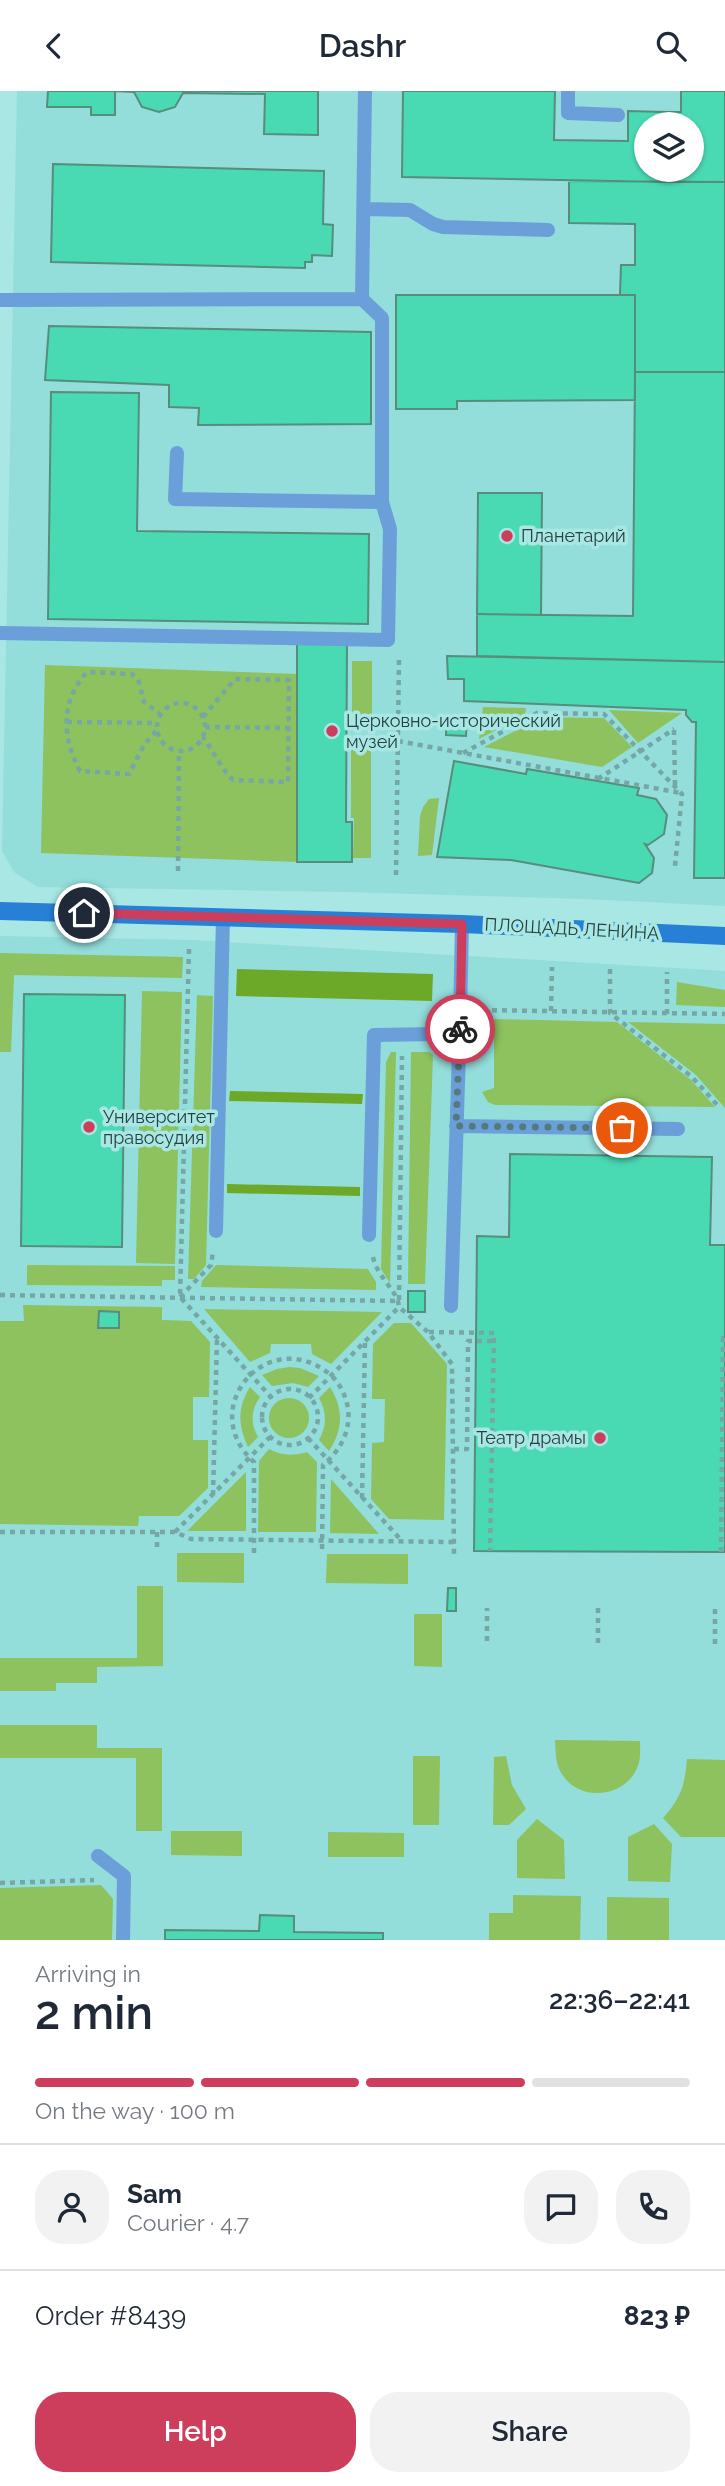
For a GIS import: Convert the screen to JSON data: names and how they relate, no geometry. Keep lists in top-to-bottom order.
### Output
{
  "streets": {
    "street": ["ПЛОЩАДЬ ЛЕНИНА"]
  },
  "places": [
    "Планетарий",
    "Церковно-исторический музей",
    "Университет правосудия",
    "Театр драмы"
  ],
  "page": {
    "header": "Dashr",
    "heading": ["2 min", "Arriving in", "22:36–22:41"],
    "panel": [
      "Sam",
      "Courier · 4.7",
      "Order #8439",
      "823 ₽"
    ],
    "bar": "On the way · 100 m",
    "buttons": ["Help", "Share"]
  }
}
